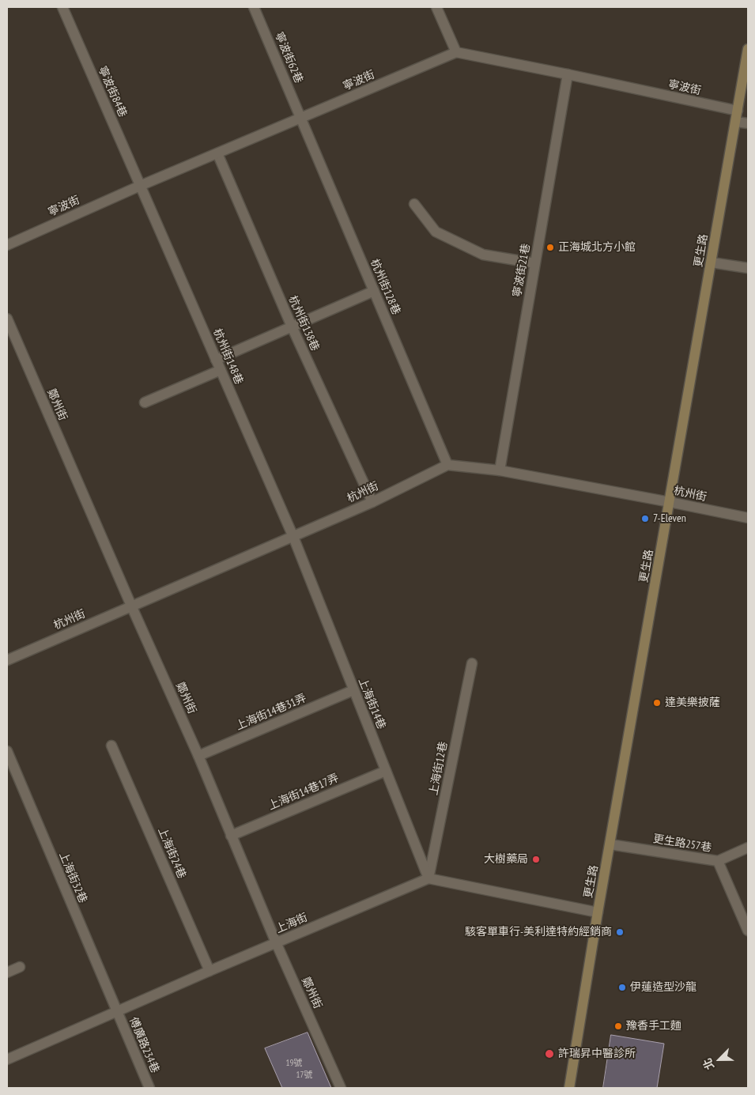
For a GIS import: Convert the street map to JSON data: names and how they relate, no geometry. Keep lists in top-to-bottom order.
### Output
{
  "streets": {
    "street": [
      "寧波街62巷",
      "寧波街",
      "寧波街84巷",
      "更生路",
      "寧波街21巷",
      "杭州街128巷",
      "杭州街138巷",
      "杭州街148巷",
      "鄭州街",
      "杭州街",
      "上海街14巷",
      "上海街14巷31弄",
      "上海街12巷",
      "上海街14巷17弄",
      "更生路257巷",
      "上海街24巷",
      "上海街32巷",
      "上海街",
      "傅廣路234巷"
    ]
  },
  "crossings": [
    ["寧波街62巷", "寧波街"],
    ["寧波街62巷", "杭州街128巷"],
    ["寧波街", "寧波街84巷"],
    ["寧波街", "更生路"],
    ["寧波街", "寧波街21巷"],
    ["寧波街", "杭州街128巷"],
    ["寧波街", "杭州街138巷"],
    ["寧波街", "杭州街148巷"],
    ["寧波街84巷", "杭州街148巷"],
    ["更生路", "杭州街"],
    ["更生路", "更生路257巷"],
    ["寧波街21巷", "杭州街"],
    ["杭州街128巷", "杭州街"],
    ["杭州街138巷", "杭州街"],
    ["杭州街148巷", "杭州街"],
    ["杭州街148巷", "上海街14巷"],
    ["鄭州街", "杭州街"],
    ["鄭州街", "上海街14巷31弄"],
    ["鄭州街", "上海街14巷17弄"],
    ["鄭州街", "上海街"],
    ["杭州街", "上海街14巷"],
    ["上海街14巷", "上海街14巷31弄"],
    ["上海街14巷", "上海街12巷"],
    ["上海街14巷", "上海街14巷17弄"],
    ["上海街14巷", "上海街"],
    ["上海街12巷", "上海街"],
    ["上海街24巷", "上海街"],
    ["上海街32巷", "上海街"],
    ["上海街32巷", "傅廣路234巷"],
    ["上海街", "傅廣路234巷"]
  ],
  "places": [
    "正海城北方小館",
    "7-Eleven",
    "達美樂披薩",
    "大樹藥局",
    "駭客單車行-美利達特約經銷商",
    "伊蓮造型沙龍",
    "豫香手工麵",
    "許瑞昇中醫診所"
  ],
  "house_numbers": ["19號", "17號"],
  "north": "bottom left"
}
